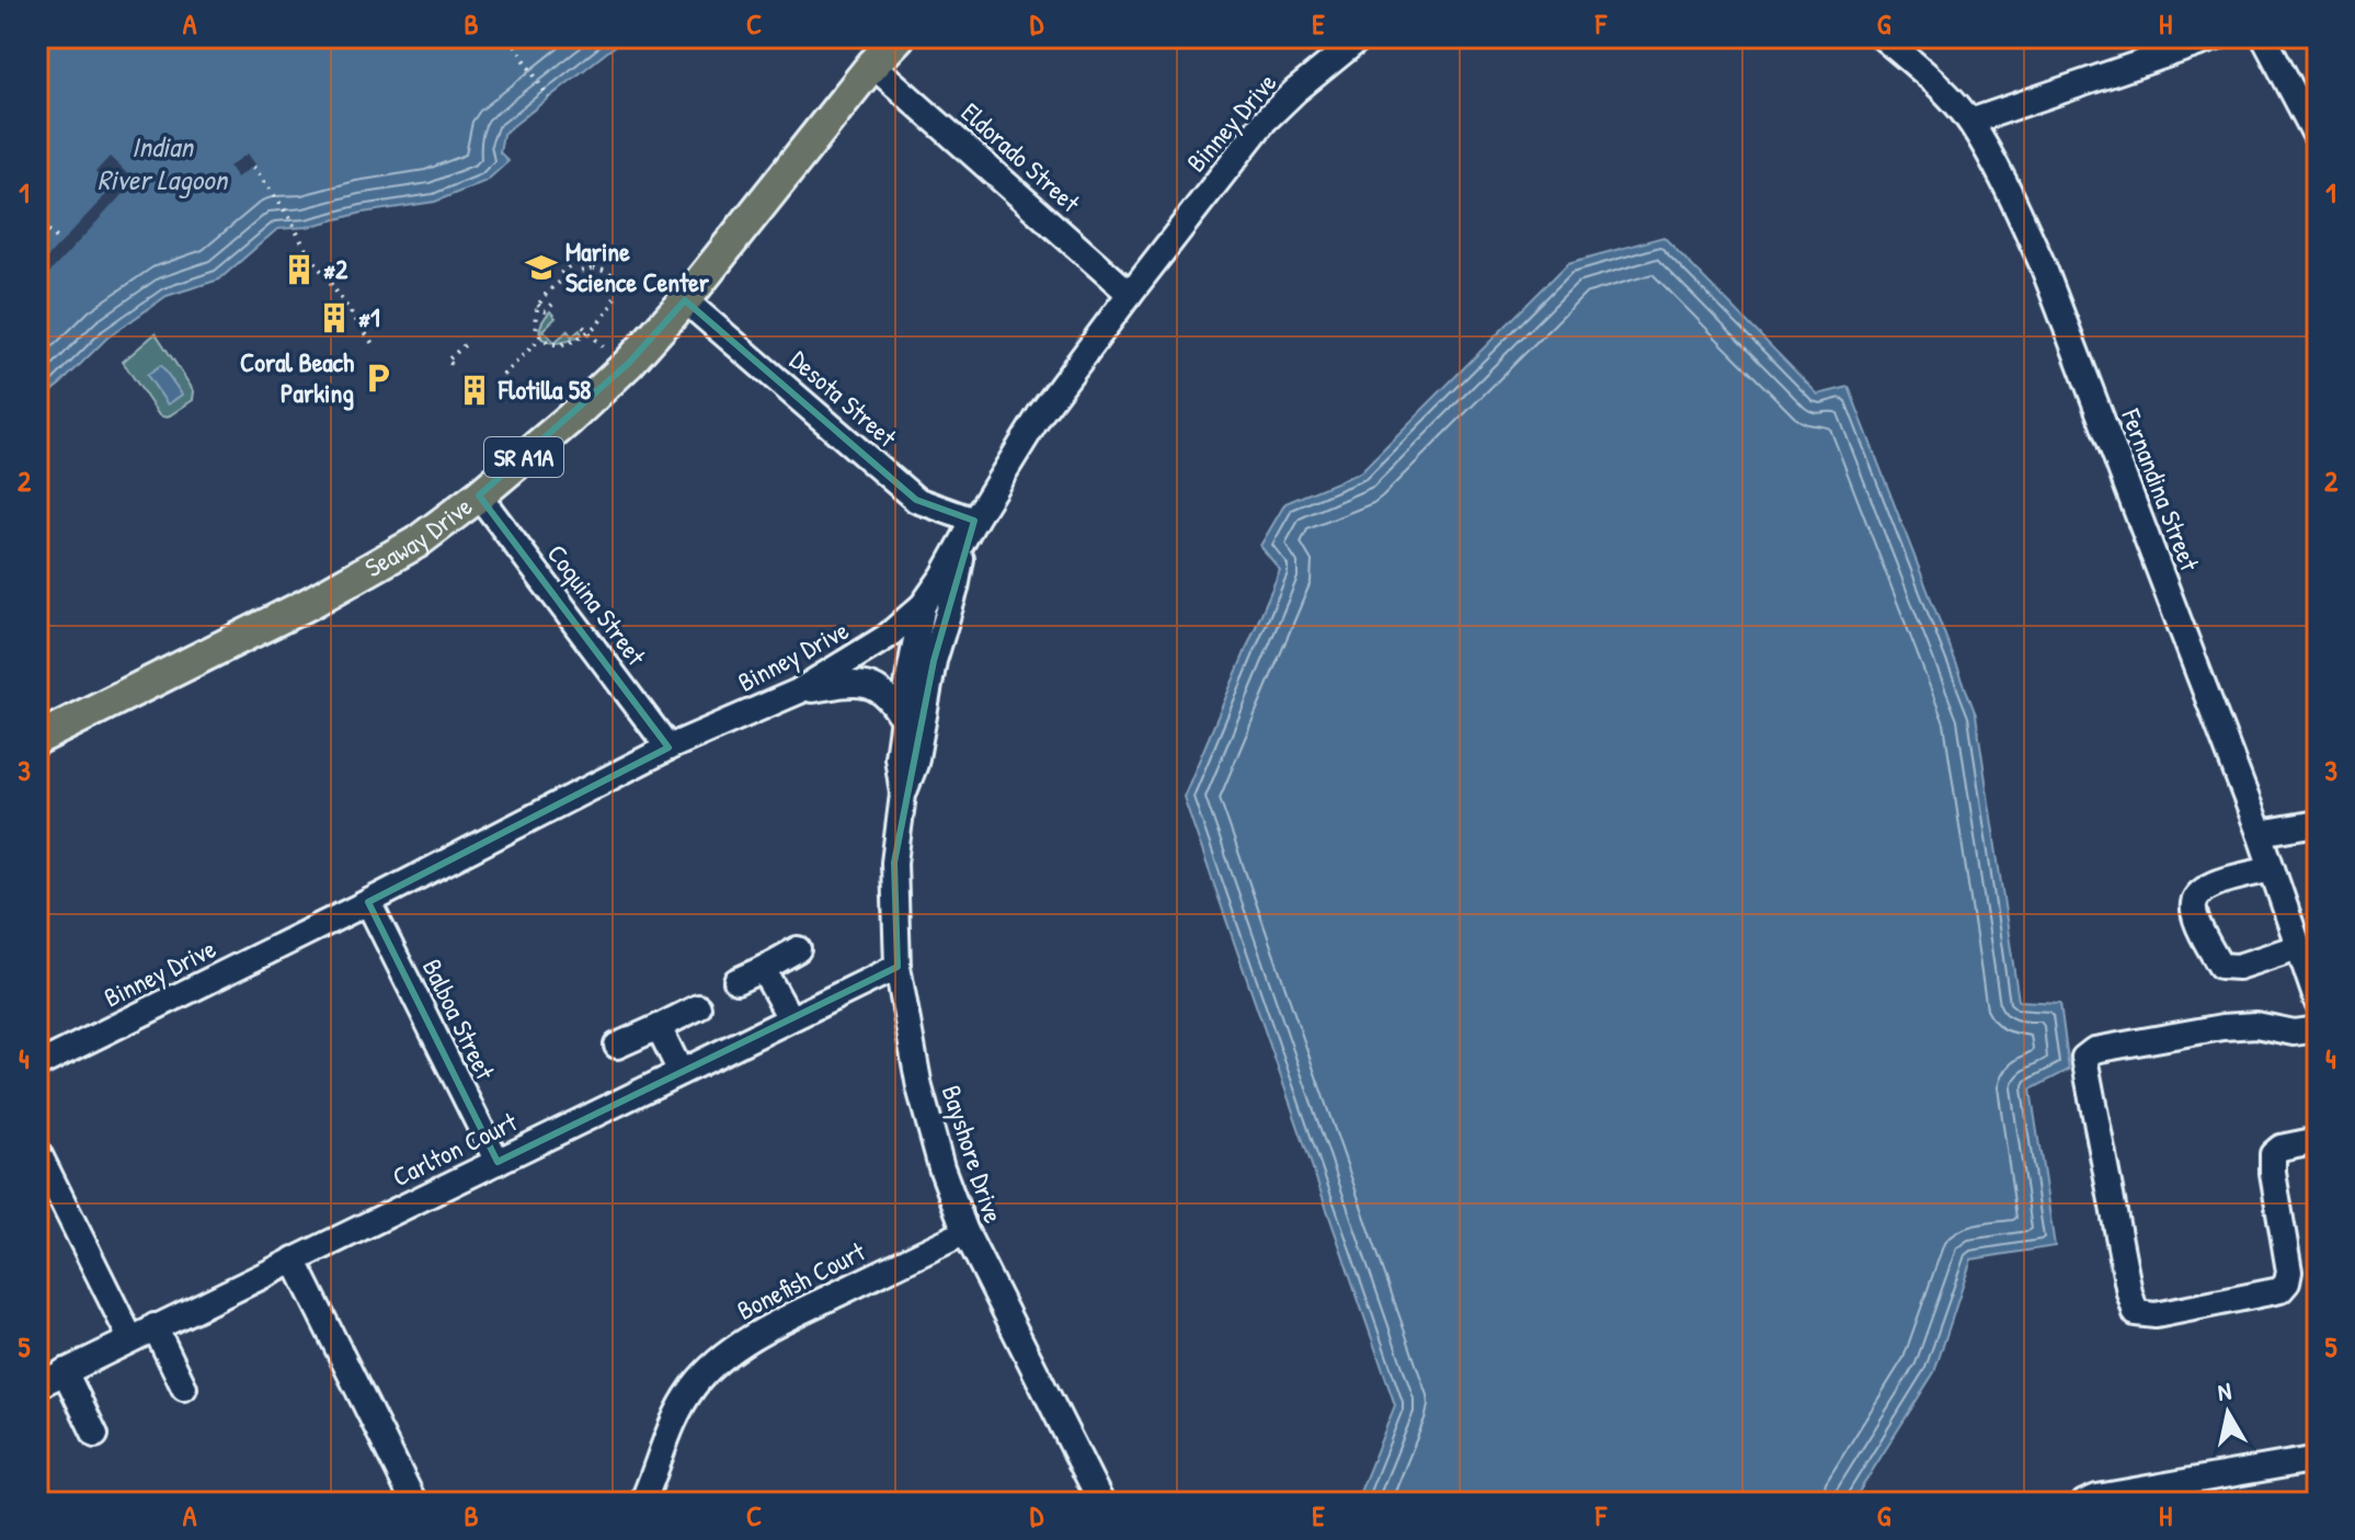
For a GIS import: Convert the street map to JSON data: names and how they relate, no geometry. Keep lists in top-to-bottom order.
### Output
{
  "streets": {
    "main road": ["SR A1A", "Seaway Drive"],
    "street": [
      "Binney Drive",
      "Eldorado Street",
      "Desota Street",
      "Fernandina Street",
      "Coquina Street",
      "Balboa Street",
      "Carlton Court",
      "Bayshore Drive",
      "Bonefish Court"
    ]
  },
  "crossings": [
    ["Binney Drive", "Eldorado Street"],
    ["Binney Drive", "Desota Street"],
    ["Binney Drive", "Coquina Street"],
    ["Binney Drive", "Balboa Street"],
    ["Binney Drive", "Bayshore Drive"],
    ["Eldorado Street", "Seaway Drive"],
    ["Desota Street", "Seaway Drive"],
    ["Desota Street", "Bayshore Drive"],
    ["Seaway Drive", "Coquina Street"],
    ["Balboa Street", "Carlton Court"],
    ["Carlton Court", "Bayshore Drive"],
    ["Bayshore Drive", "Bonefish Court"]
  ],
  "water": ["Indian River Lagoon"],
  "places": {
    "school or university": ["Marine Science Center"],
    "building": ["#2", "#1", "Flotilla 58"],
    "parking": ["Coral Beach Parking"]
  },
  "north": "top",
  "grid": {
    "columns": [
      "A",
      "B",
      "C",
      "D",
      "E",
      "F",
      "G",
      "H"
    ],
    "rows": [
      "1",
      "2",
      "3",
      "4",
      "5"
    ]
  }
}
